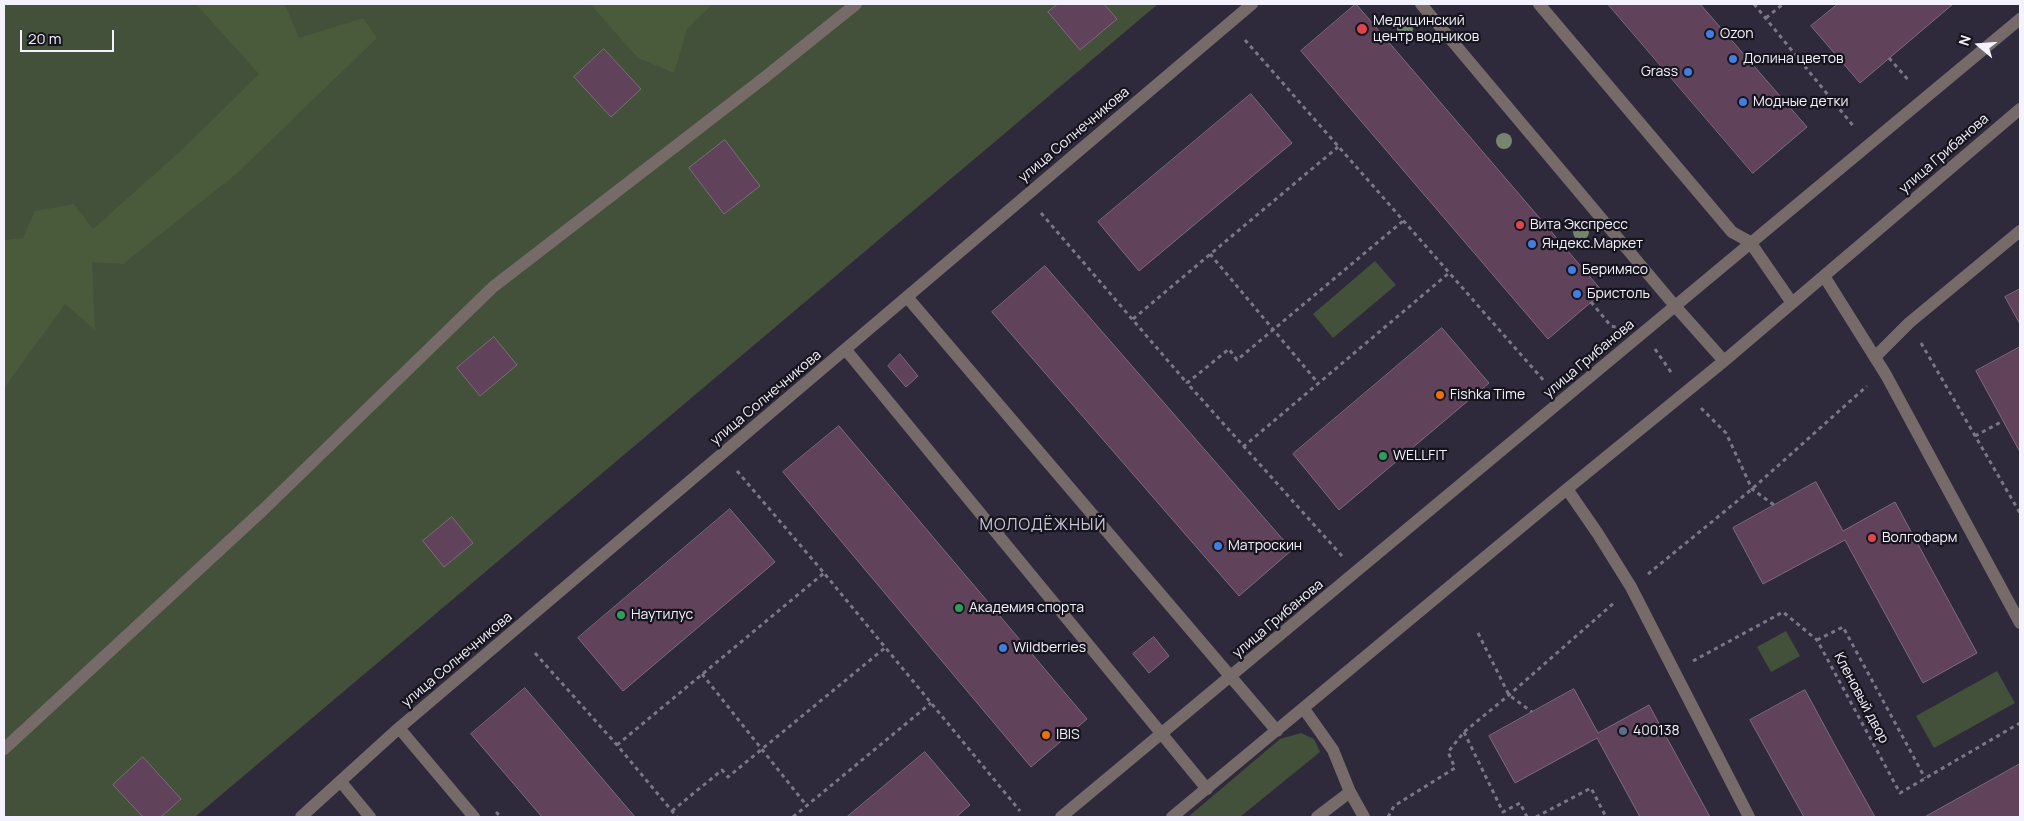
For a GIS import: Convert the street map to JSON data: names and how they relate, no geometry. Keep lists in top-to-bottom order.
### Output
{
  "streets": {
    "street": ["улица Солнечникова", "улица Грибанова"],
    "path": ["Кленовый двор"]
  },
  "districts": ["МОЛОДЁЖНЫЙ"],
  "places": [
    "Медицинский центр водников",
    "Ozon",
    "Долина цветов",
    "Grass",
    "Модные детки",
    "Вита Экспресс",
    "Яндекс.Маркет",
    "Беримясо",
    "Бристоль",
    "Fishka Time",
    "WELLFIT",
    "Волгофарм",
    "Матроскин",
    "Академия спорта",
    "Наутилус",
    "Wildberries",
    "400138",
    "IBIS"
  ],
  "scale_bar": "20 m",
  "north": "left"
}
